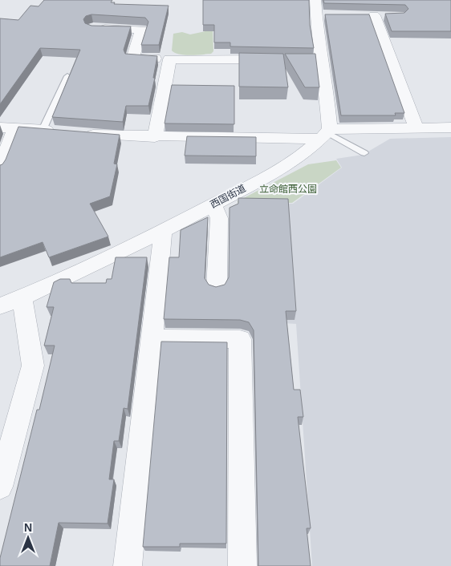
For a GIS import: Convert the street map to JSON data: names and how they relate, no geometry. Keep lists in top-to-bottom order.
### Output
{
  "streets": {
    "street": ["西国街道"]
  },
  "parks": ["立命館西公園"],
  "north": "top"
}
